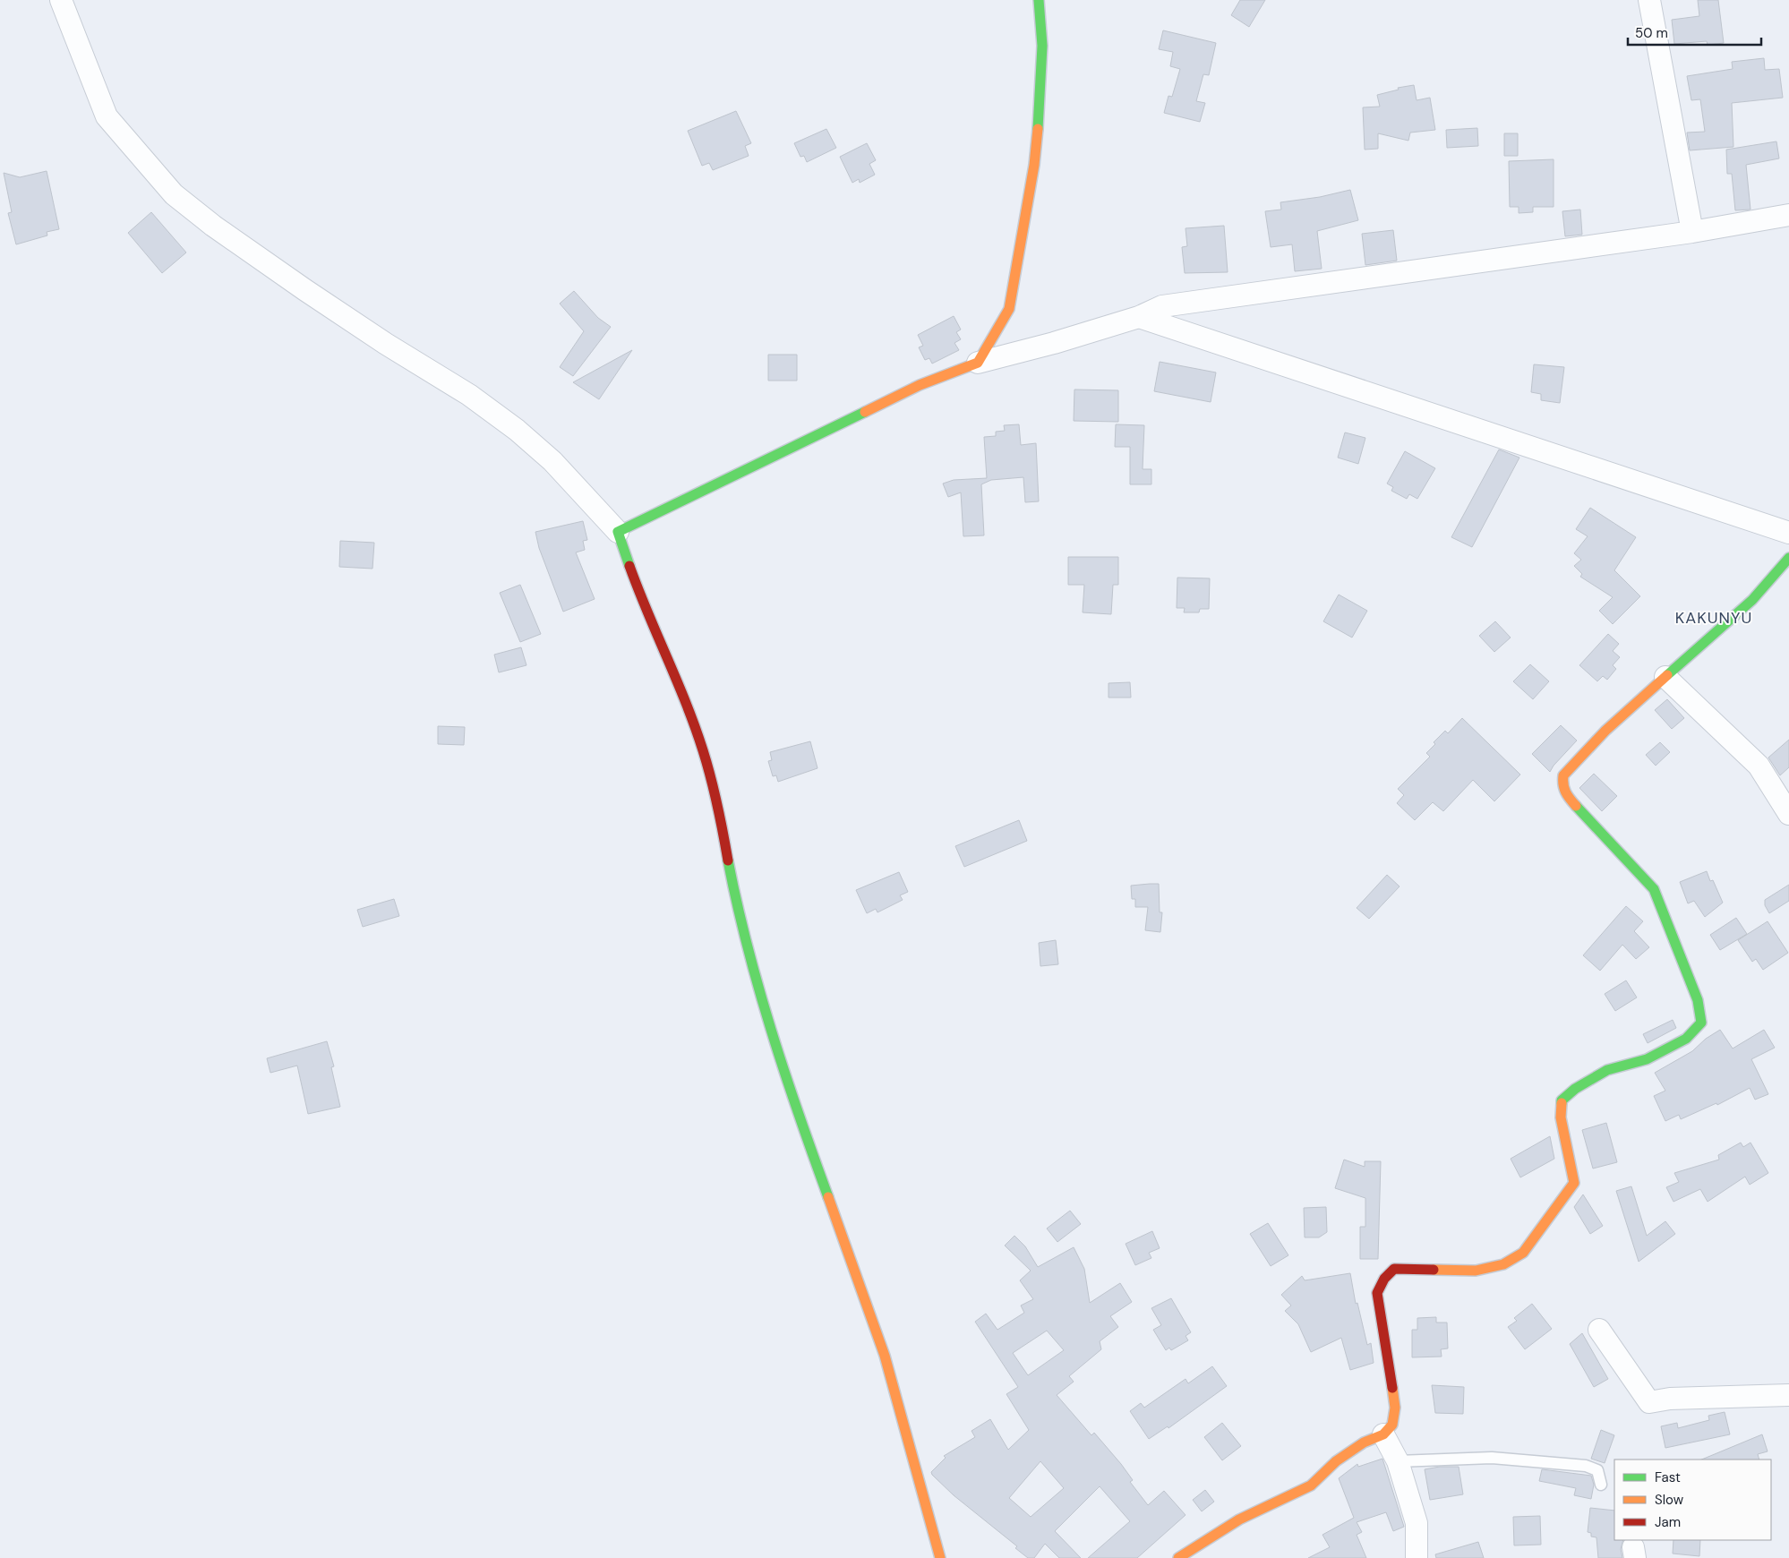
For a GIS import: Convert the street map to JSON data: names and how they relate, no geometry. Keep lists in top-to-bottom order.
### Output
{
  "districts": ["KAKUNYU"],
  "legend": ["Fast", "Slow", "Jam"],
  "scale_bar": "50 m"
}
